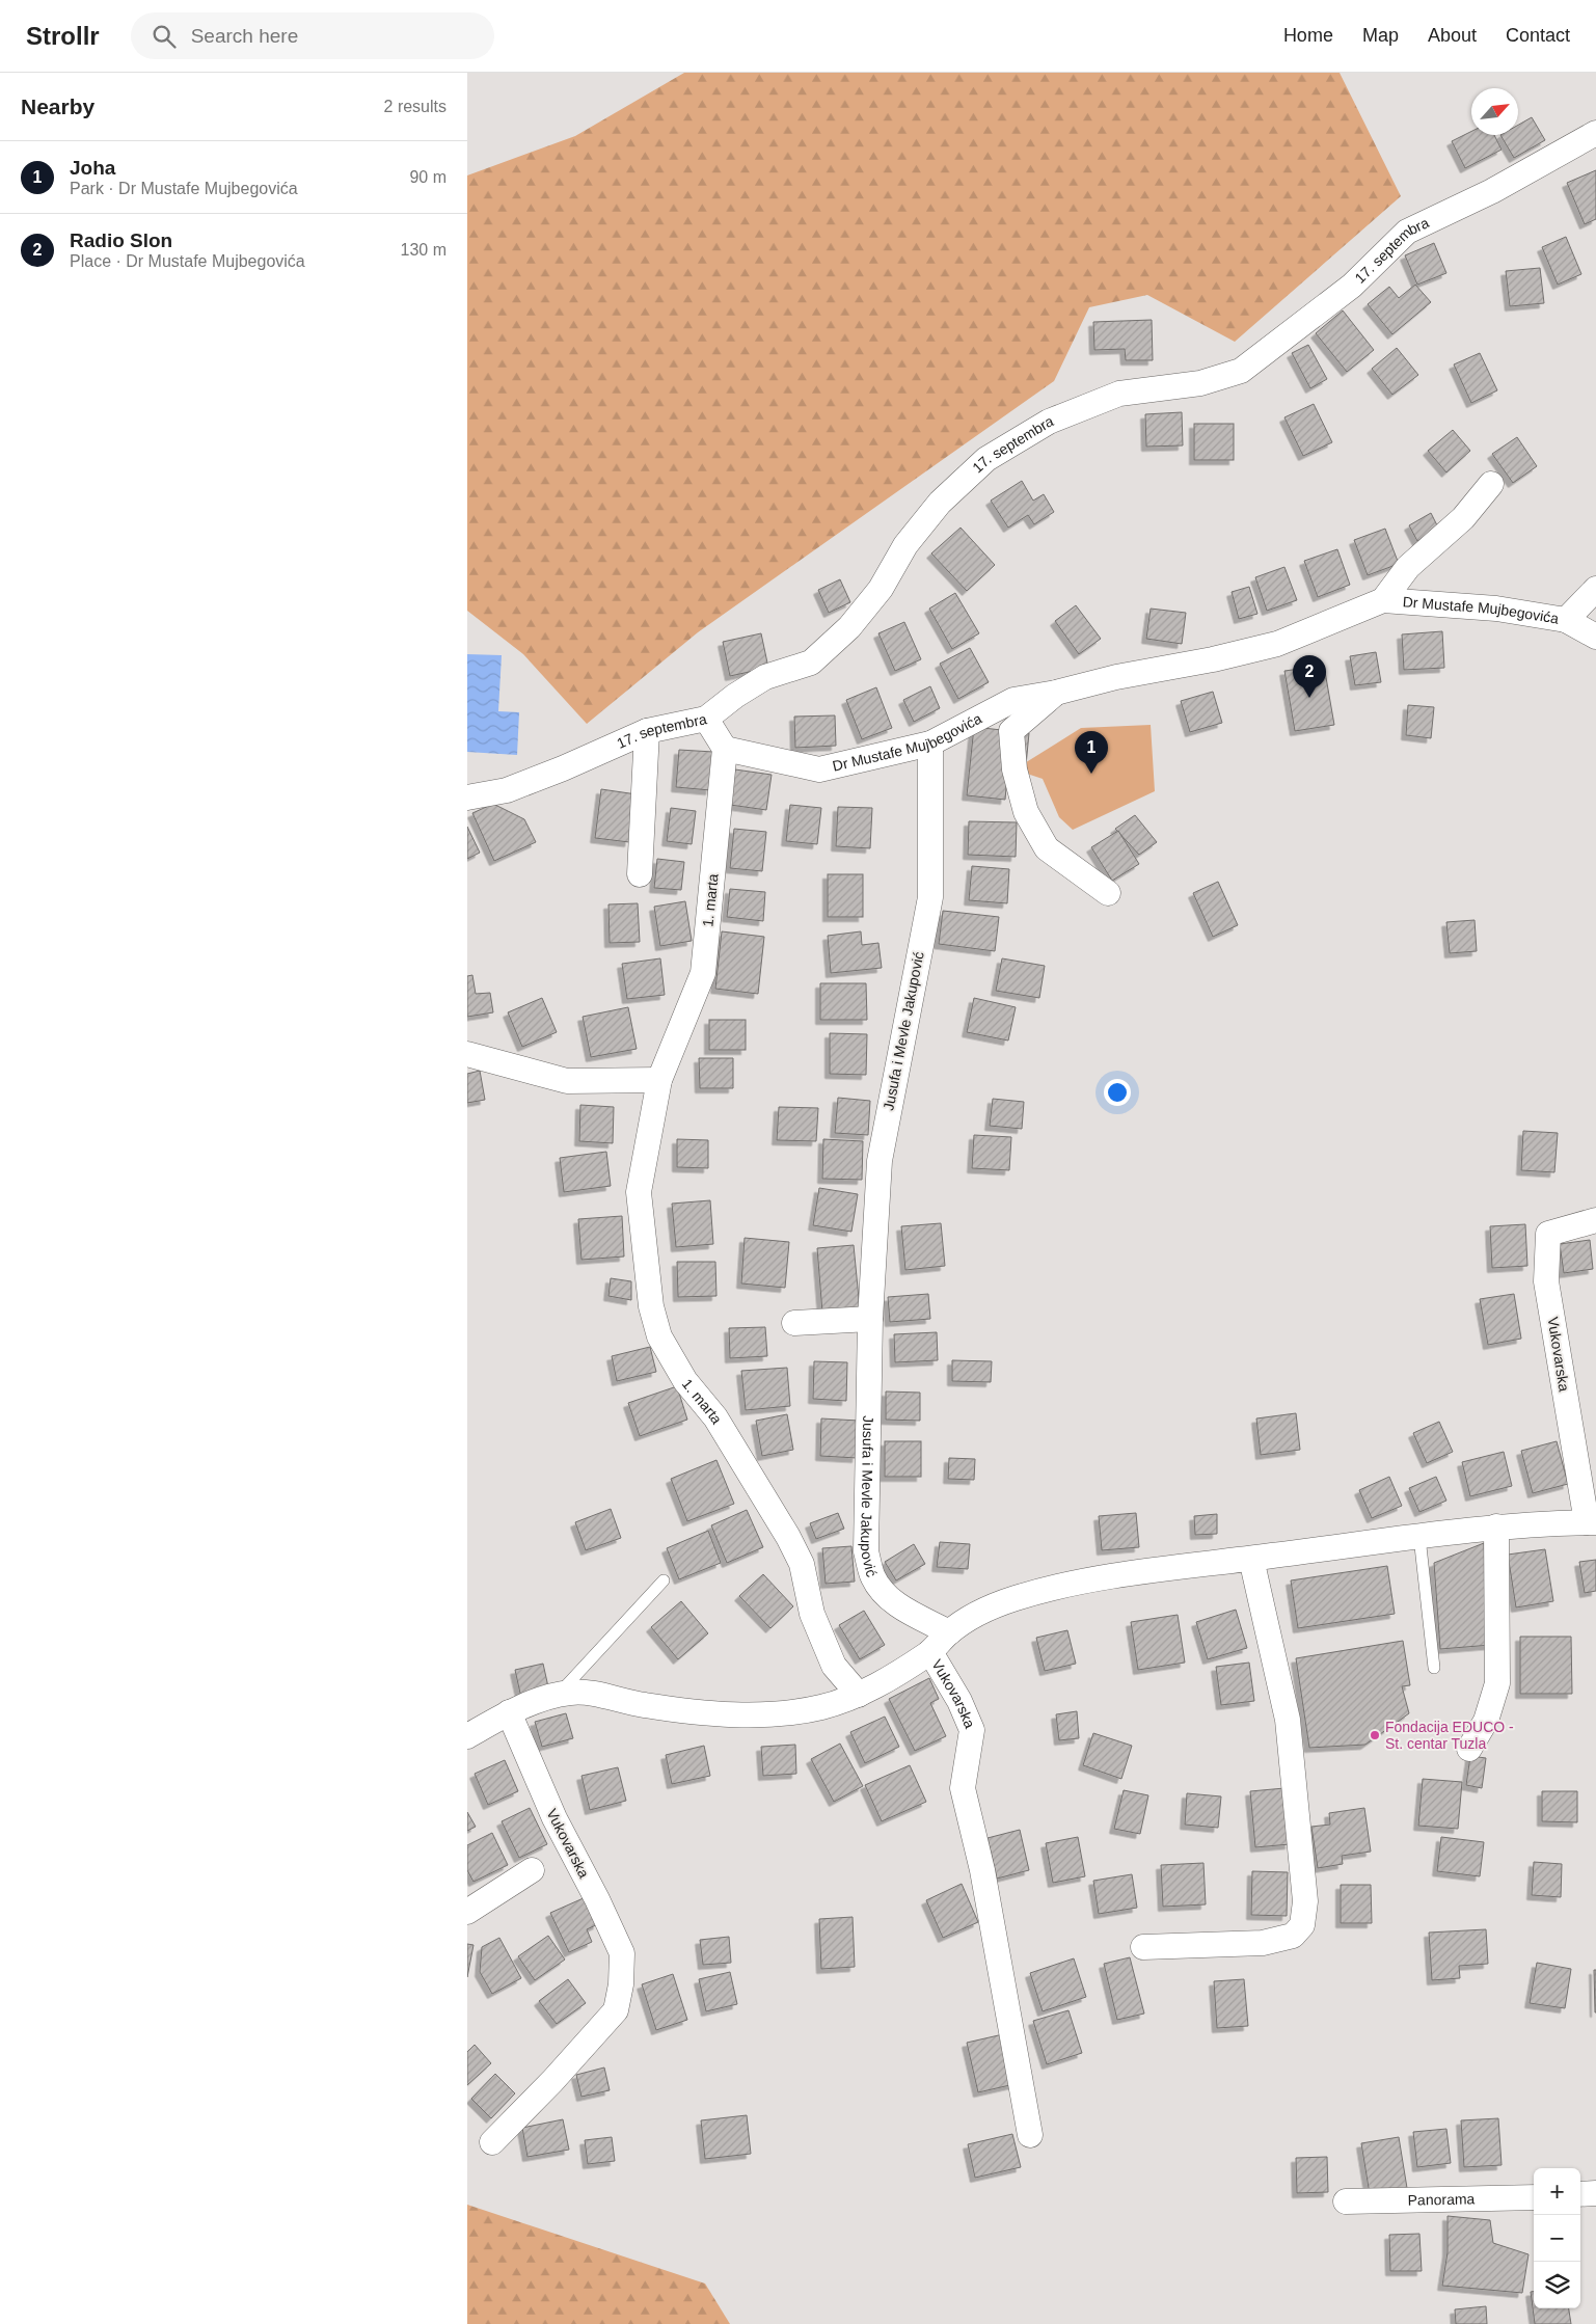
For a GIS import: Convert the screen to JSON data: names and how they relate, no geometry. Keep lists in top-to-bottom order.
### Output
{
  "streets": {
    "street": [
      "17. septembra",
      "Dr Mustafe Mujbegovića",
      "1. marta",
      "Jusufa i Mevle Jakupović",
      "Vukovarska",
      "Panorama"
    ]
  },
  "crossings": [
    ["Dr Mustafe Mujbegovića", "1. marta"],
    ["Dr Mustafe Mujbegovića", "Jusufa i Mevle Jakupović"],
    ["Jusufa i Mevle Jakupović", "Vukovarska"]
  ],
  "places": ["Fondacija EDUCO - St. centar Tuzla"],
  "north": "top right",
  "page": {
    "header": "Strollr",
    "search": "Search here",
    "nav": [
      "Home",
      "Map",
      "About",
      "Contact"
    ],
    "heading": ["Nearby", "2 results"],
    "list": [
      {
        "mark": "1",
        "name": "Joha",
        "note": "Park · Dr Mustafe Mujbegovića",
        "value": "90 m"
      },
      {
        "mark": "2",
        "name": "Radio Slon",
        "note": "Place · Dr Mustafe Mujbegovića",
        "value": "130 m"
      }
    ],
    "pins": ["2", "1"],
    "map_buttons": ["+", "−"]
  }
}
